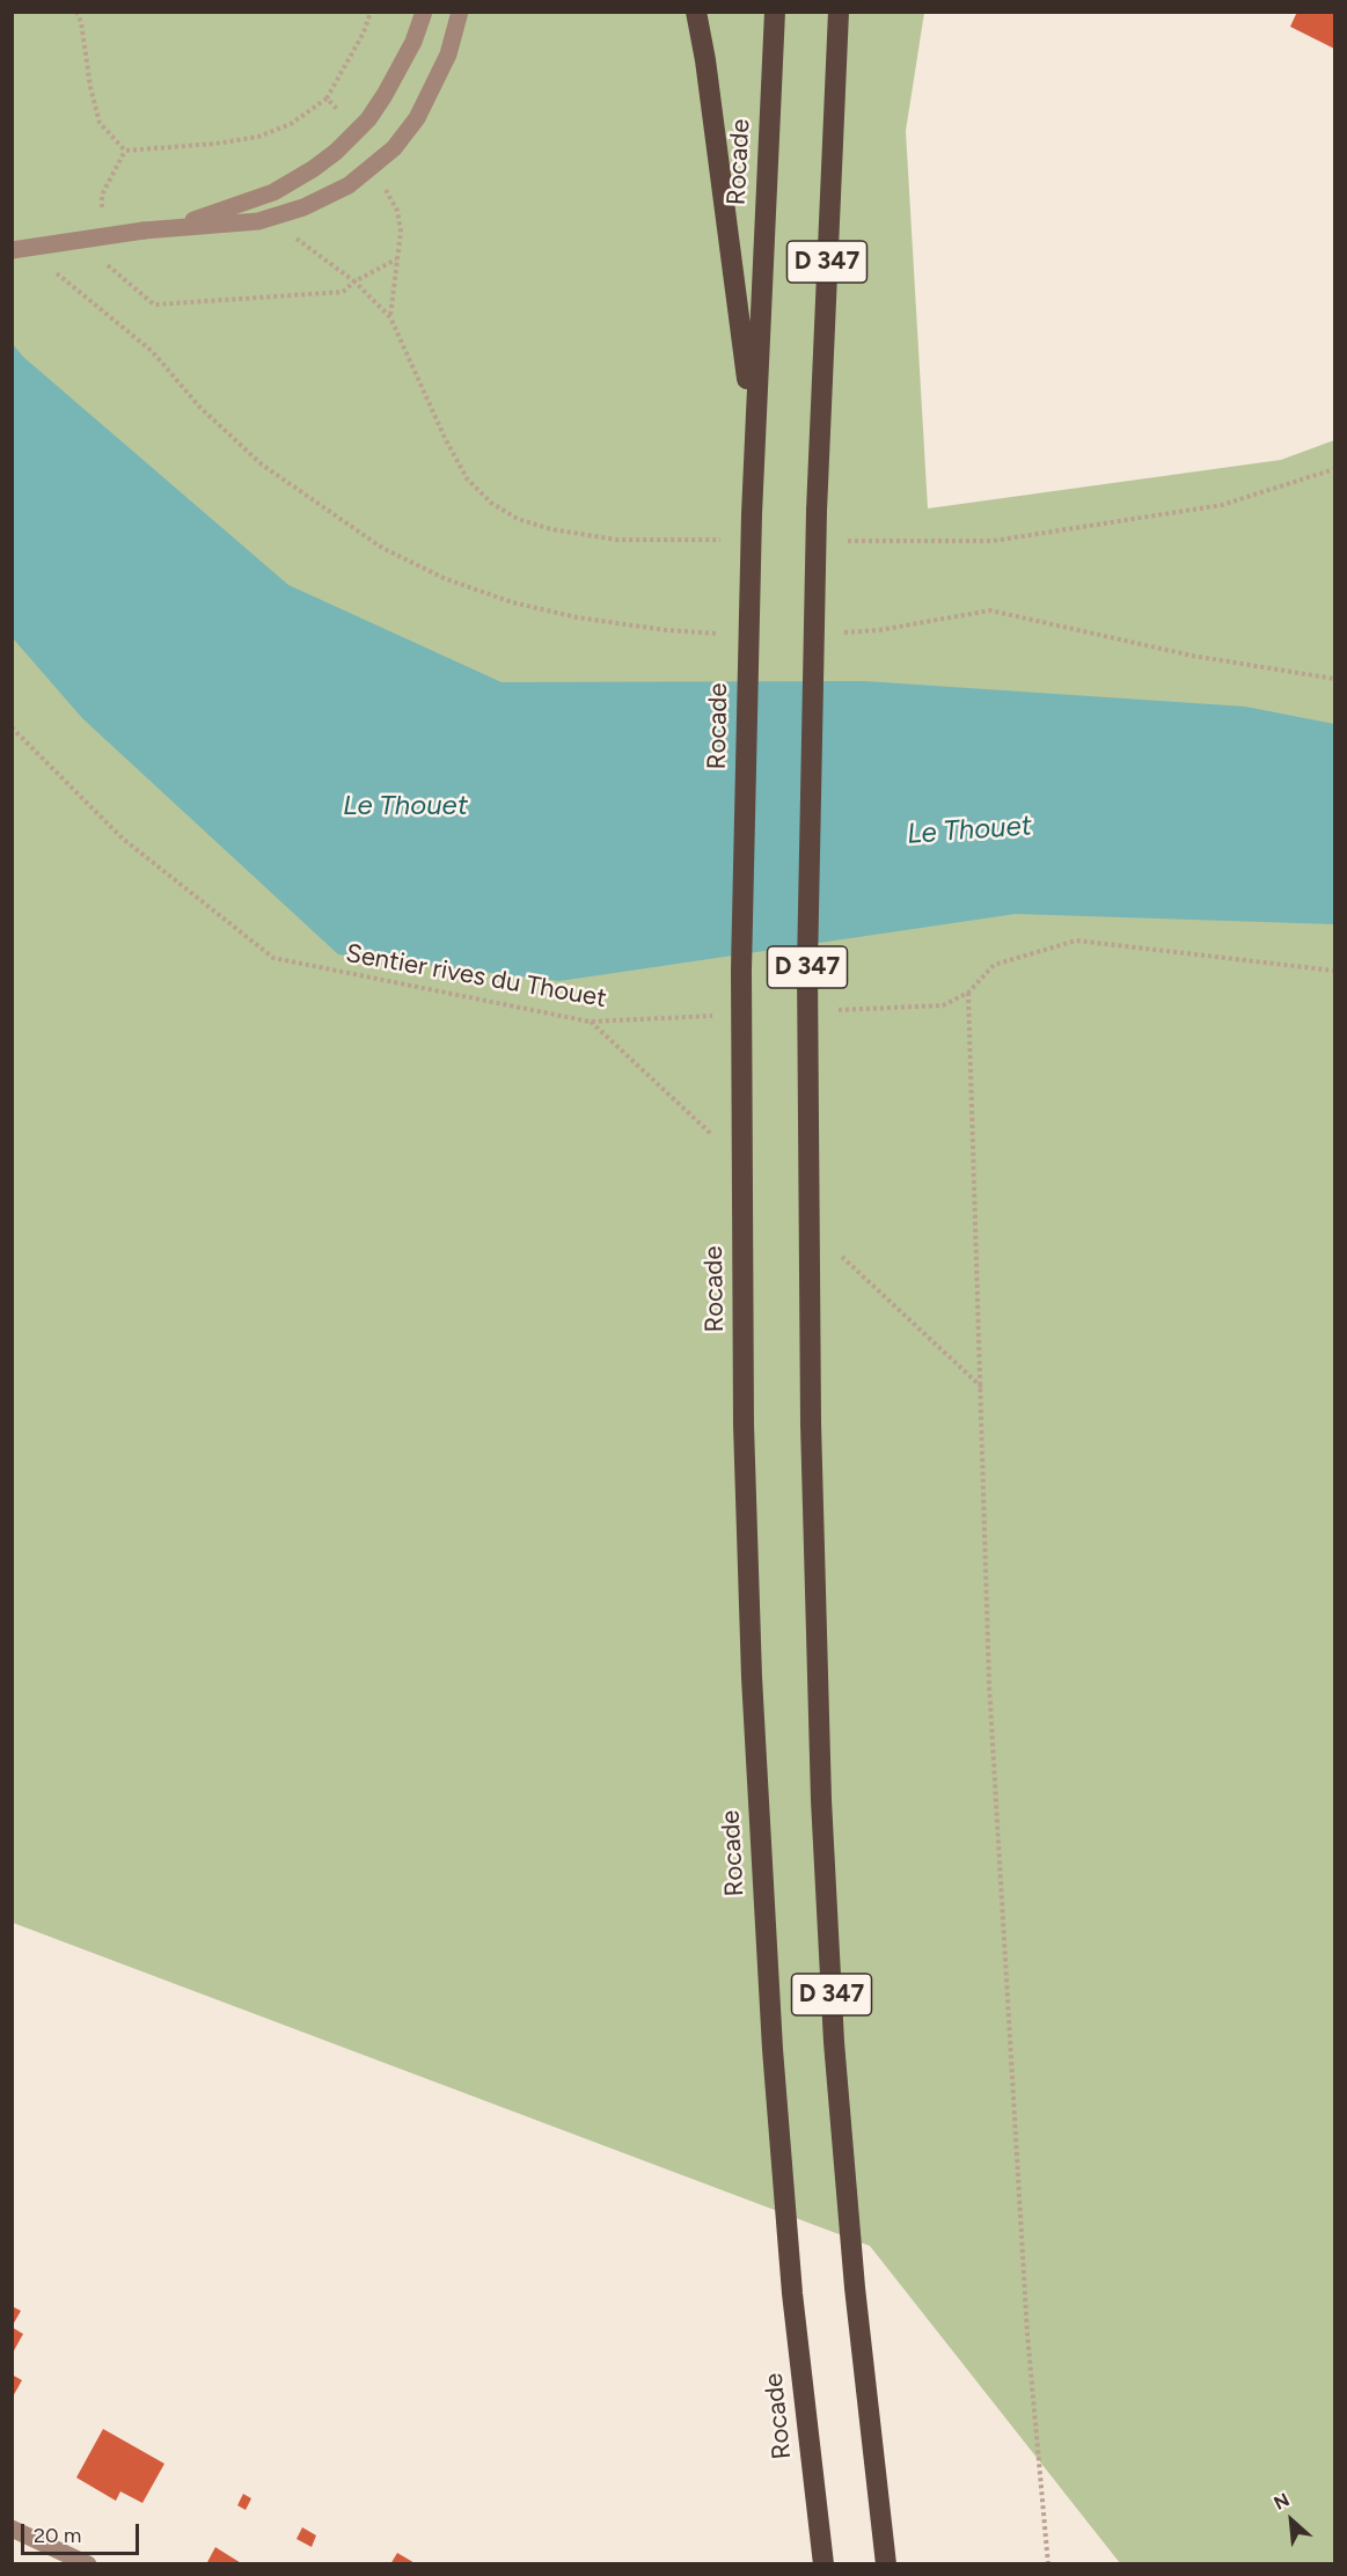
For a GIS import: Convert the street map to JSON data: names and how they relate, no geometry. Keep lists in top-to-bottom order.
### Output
{
  "streets": {
    "highway": ["Rocade", "D 347"],
    "path": ["Sentier rives du Thouet"]
  },
  "water": ["Le Thouet"],
  "scale_bar": "20 m",
  "north": "top left"
}
